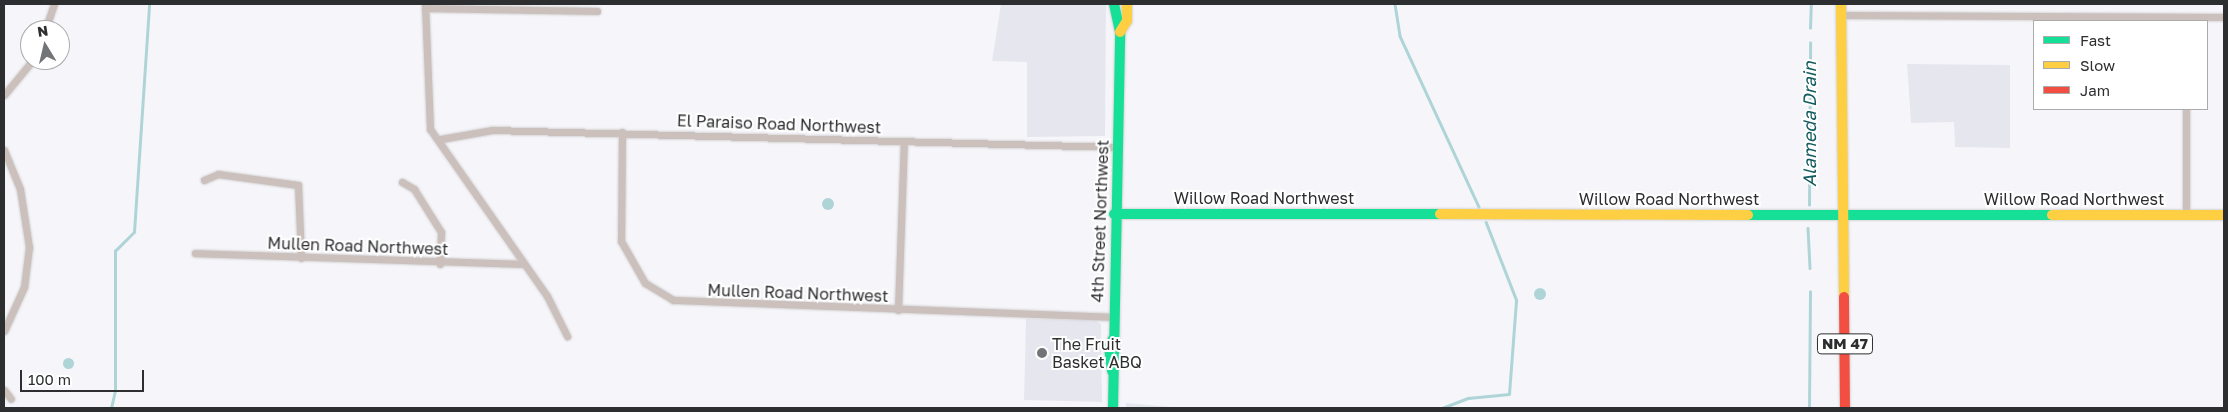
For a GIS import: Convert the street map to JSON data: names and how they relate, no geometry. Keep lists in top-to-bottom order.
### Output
{
  "streets": {
    "street": [
      "El Paraiso Road Northwest",
      "Willow Road Northwest",
      "4th Street Northwest",
      "Mullen Road Northwest",
      "NM 47"
    ]
  },
  "crossings": [
    ["El Paraiso Road Northwest", "4th Street Northwest"],
    ["El Paraiso Road Northwest", "Mullen Road Northwest"],
    ["Willow Road Northwest", "4th Street Northwest"],
    ["Willow Road Northwest", "NM 47"],
    ["4th Street Northwest", "Mullen Road Northwest"]
  ],
  "water": ["Alameda Drain"],
  "places": ["The Fruit Basket ABQ"],
  "legend": ["Fast", "Slow", "Jam"],
  "scale_bar": "100 m",
  "north": "top"
}
